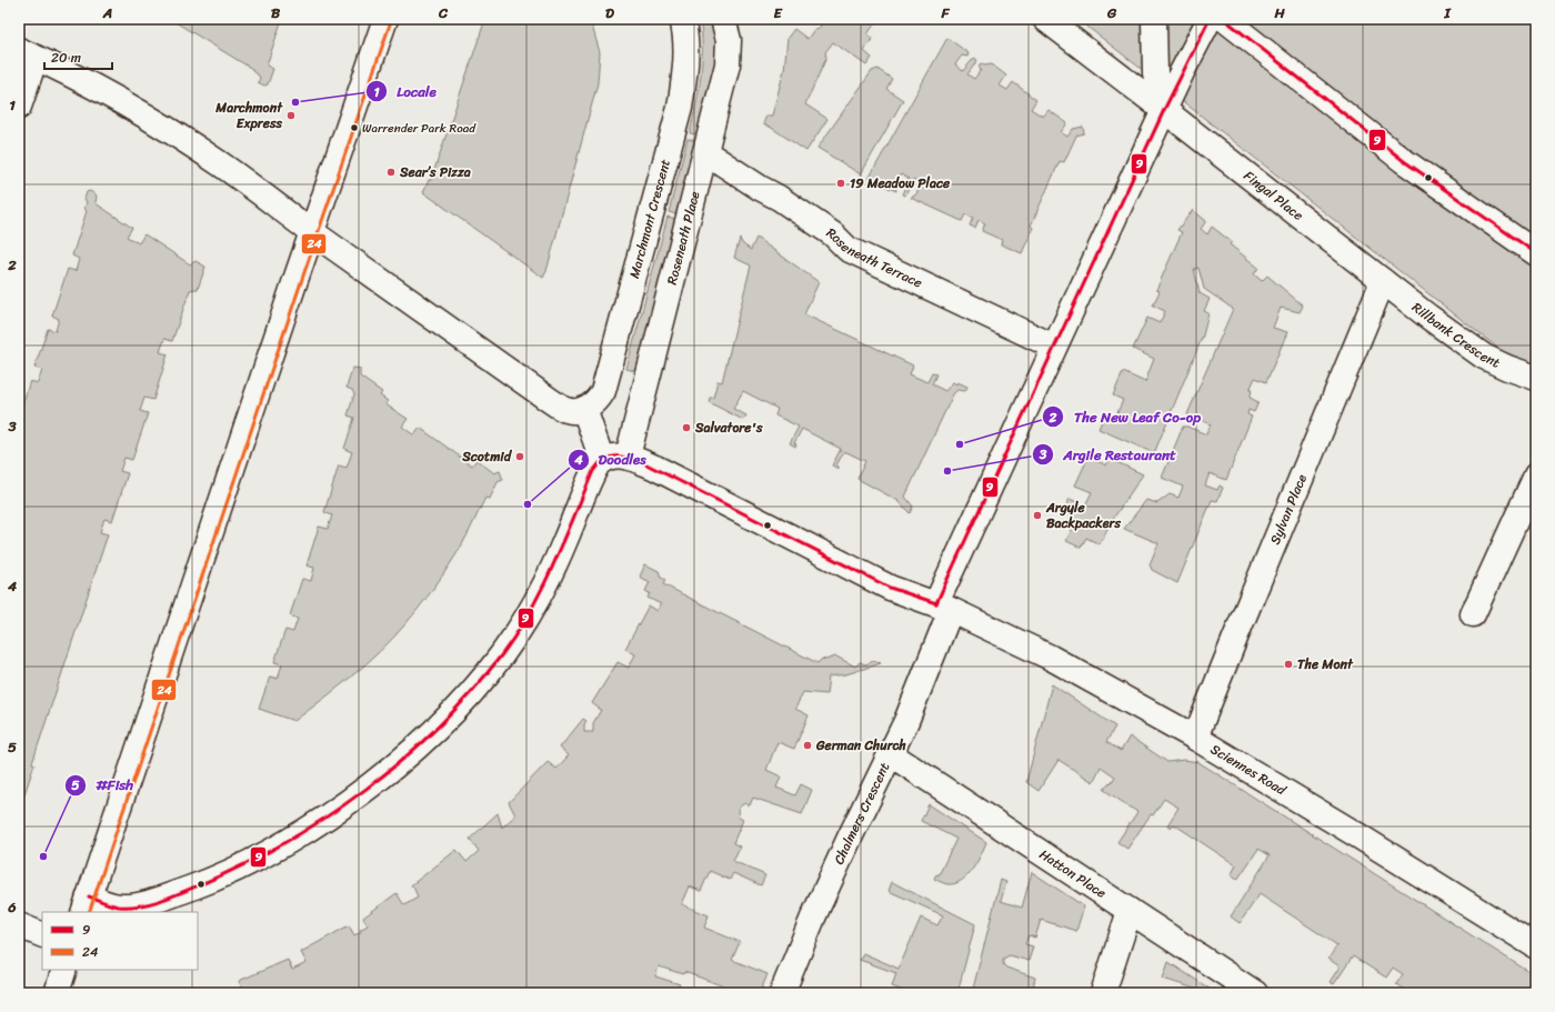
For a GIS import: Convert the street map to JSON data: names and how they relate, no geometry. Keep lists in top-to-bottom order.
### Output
{
  "streets": {
    "street": [
      "Fingal Place",
      "Marchmont Crescent",
      "Roseneath Place",
      "Roseneath Terrace",
      "Rillbank Crescent",
      "Sylvan Place",
      "Sciennes Road",
      "Chalmers Crescent",
      "Hatton Place"
    ]
  },
  "crossings": [
    ["Fingal Place", "Rillbank Crescent"],
    ["Fingal Place", "Sylvan Place"],
    ["Fingal Place", "Chalmers Crescent"],
    ["Roseneath Place", "Roseneath Terrace"],
    ["Roseneath Place", "Sciennes Road"],
    ["Roseneath Terrace", "Chalmers Crescent"],
    ["Rillbank Crescent", "Sylvan Place"],
    ["Sylvan Place", "Sciennes Road"],
    ["Sciennes Road", "Chalmers Crescent"],
    ["Chalmers Crescent", "Hatton Place"]
  ],
  "places": [
    "Locale",
    "Marchmont Express",
    "Warrender Park Road",
    "Sear’s Pizza",
    "19 Meadow Place",
    "Salvatore's",
    "The New Leaf Co-op",
    "Scotmid",
    "Argile Restaurant",
    "Doodles",
    "Argyle Backpackers",
    "The Mont",
    "German Church",
    "#Fish"
  ],
  "lines": ["transit line 9", "transit line 24"],
  "legend": ["9", "24"],
  "scale_bar": "20 m",
  "grid": {
    "columns": [
      "A",
      "B",
      "C",
      "D",
      "E",
      "F",
      "G",
      "H",
      "I"
    ],
    "rows": [
      "1",
      "2",
      "3",
      "4",
      "5",
      "6"
    ]
  }
}
